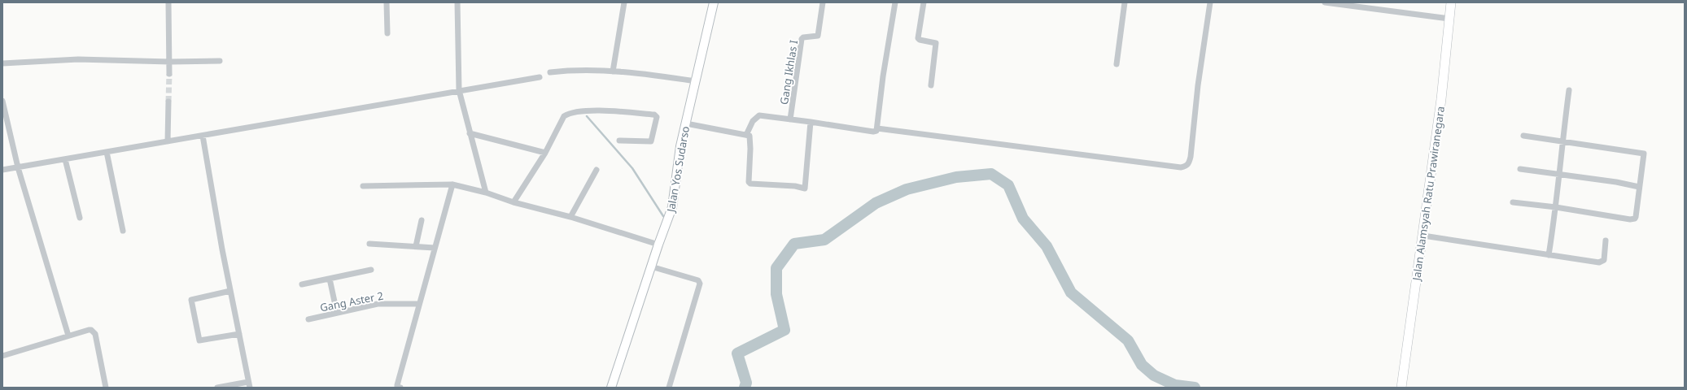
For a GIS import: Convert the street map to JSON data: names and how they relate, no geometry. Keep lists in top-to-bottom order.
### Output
{
  "streets": {
    "main road": ["Jalan Alamsyah Ratu Prawiranegara"],
    "street": ["Gang Ikhlas I", "Jalan Yos Sudarso", "Gang Aster 2"]
  }
}
